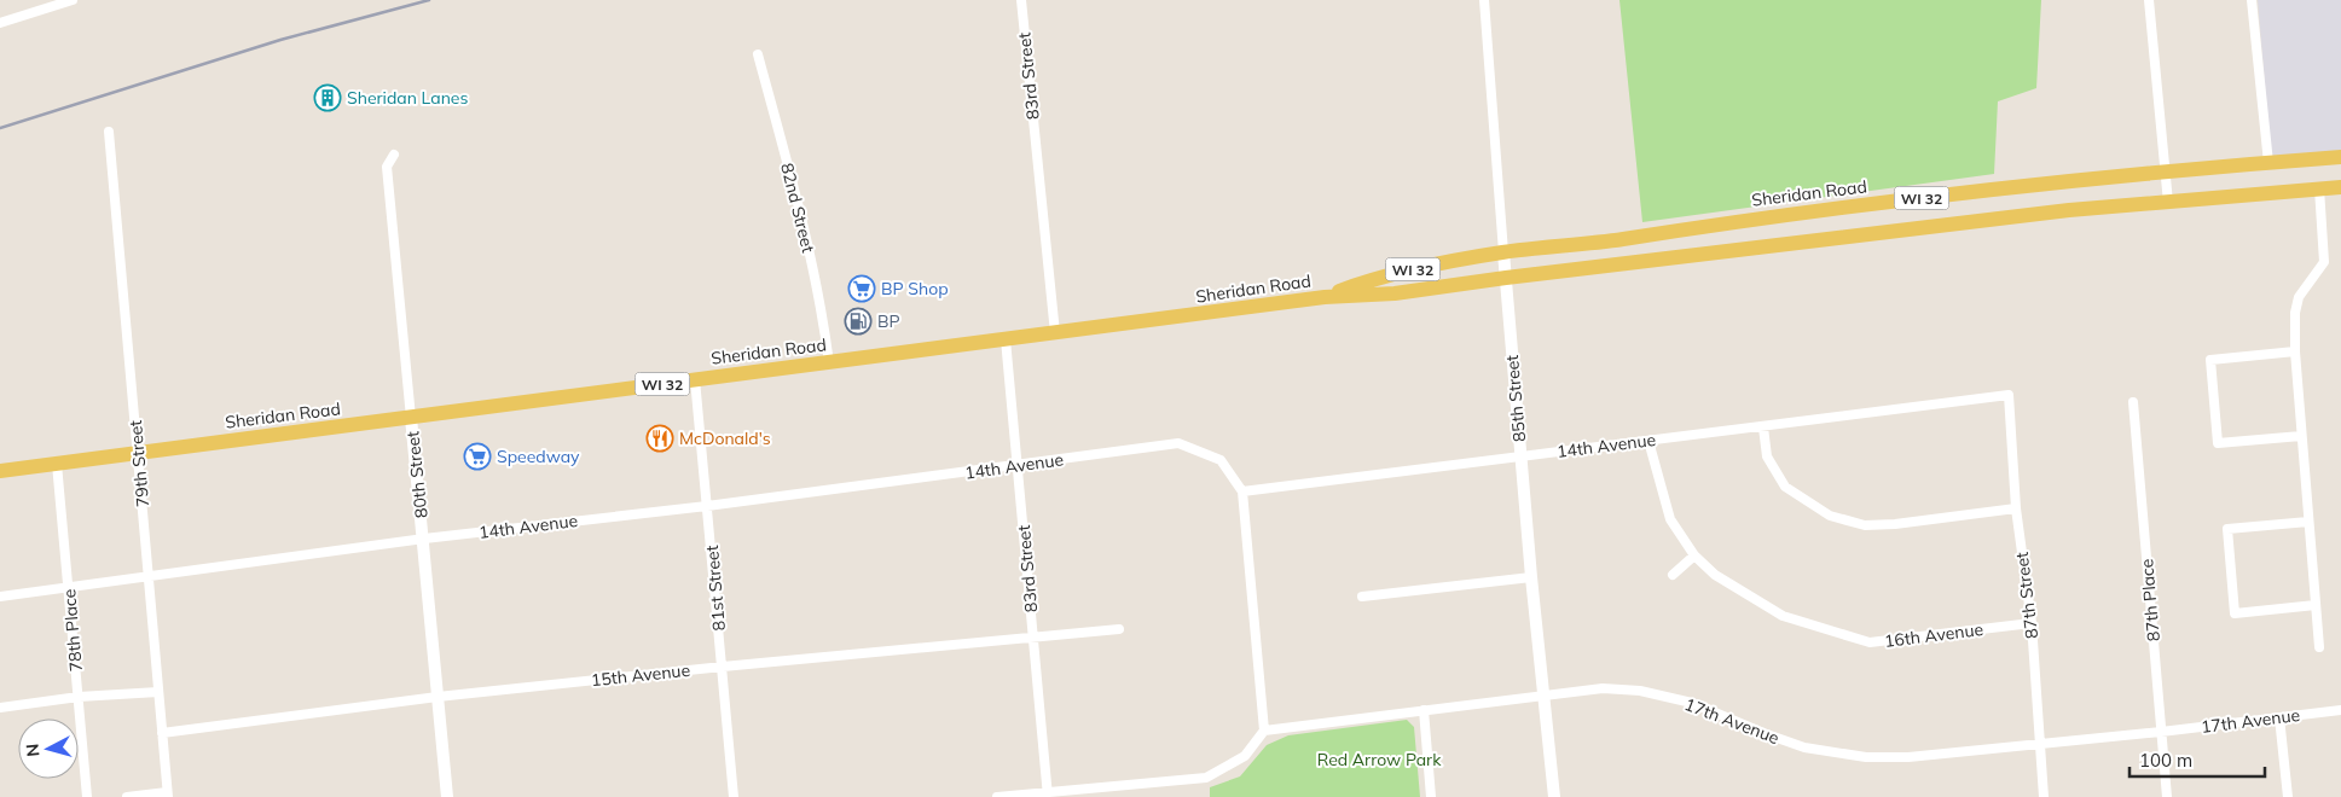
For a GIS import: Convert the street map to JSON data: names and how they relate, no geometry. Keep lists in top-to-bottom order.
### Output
{
  "streets": {
    "main road": ["Sheridan Road", "WI 32"],
    "street": [
      "83rd Street",
      "82nd Street",
      "85th Street",
      "14th Avenue",
      "79th Street",
      "80th Street",
      "81st Street",
      "87th Street",
      "87th Place",
      "78th Place",
      "16th Avenue",
      "15th Avenue",
      "17th Avenue"
    ]
  },
  "crossings": [
    ["83rd Street", "Sheridan Road"],
    ["83rd Street", "14th Avenue"],
    ["83rd Street", "15th Avenue"],
    ["Sheridan Road", "82nd Street"],
    ["Sheridan Road", "85th Street"],
    ["Sheridan Road", "79th Street"],
    ["Sheridan Road", "80th Street"],
    ["Sheridan Road", "81st Street"],
    ["Sheridan Road", "78th Place"],
    ["85th Street", "14th Avenue"],
    ["85th Street", "17th Avenue"],
    ["14th Avenue", "79th Street"],
    ["14th Avenue", "80th Street"],
    ["14th Avenue", "81st Street"],
    ["14th Avenue", "87th Street"],
    ["14th Avenue", "78th Place"],
    ["14th Avenue", "16th Avenue"],
    ["79th Street", "15th Avenue"],
    ["80th Street", "15th Avenue"],
    ["81st Street", "15th Avenue"],
    ["87th Street", "16th Avenue"],
    ["87th Street", "17th Avenue"],
    ["87th Place", "17th Avenue"]
  ],
  "parks": ["Red Arrow Park"],
  "places": {
    "building": ["Sheridan Lanes"],
    "supermarket": ["BP Shop", "Speedway"],
    "fuel station": ["BP"],
    "restaurant": ["McDonald's"]
  },
  "scale_bar": "100 m",
  "north": "left"
}
